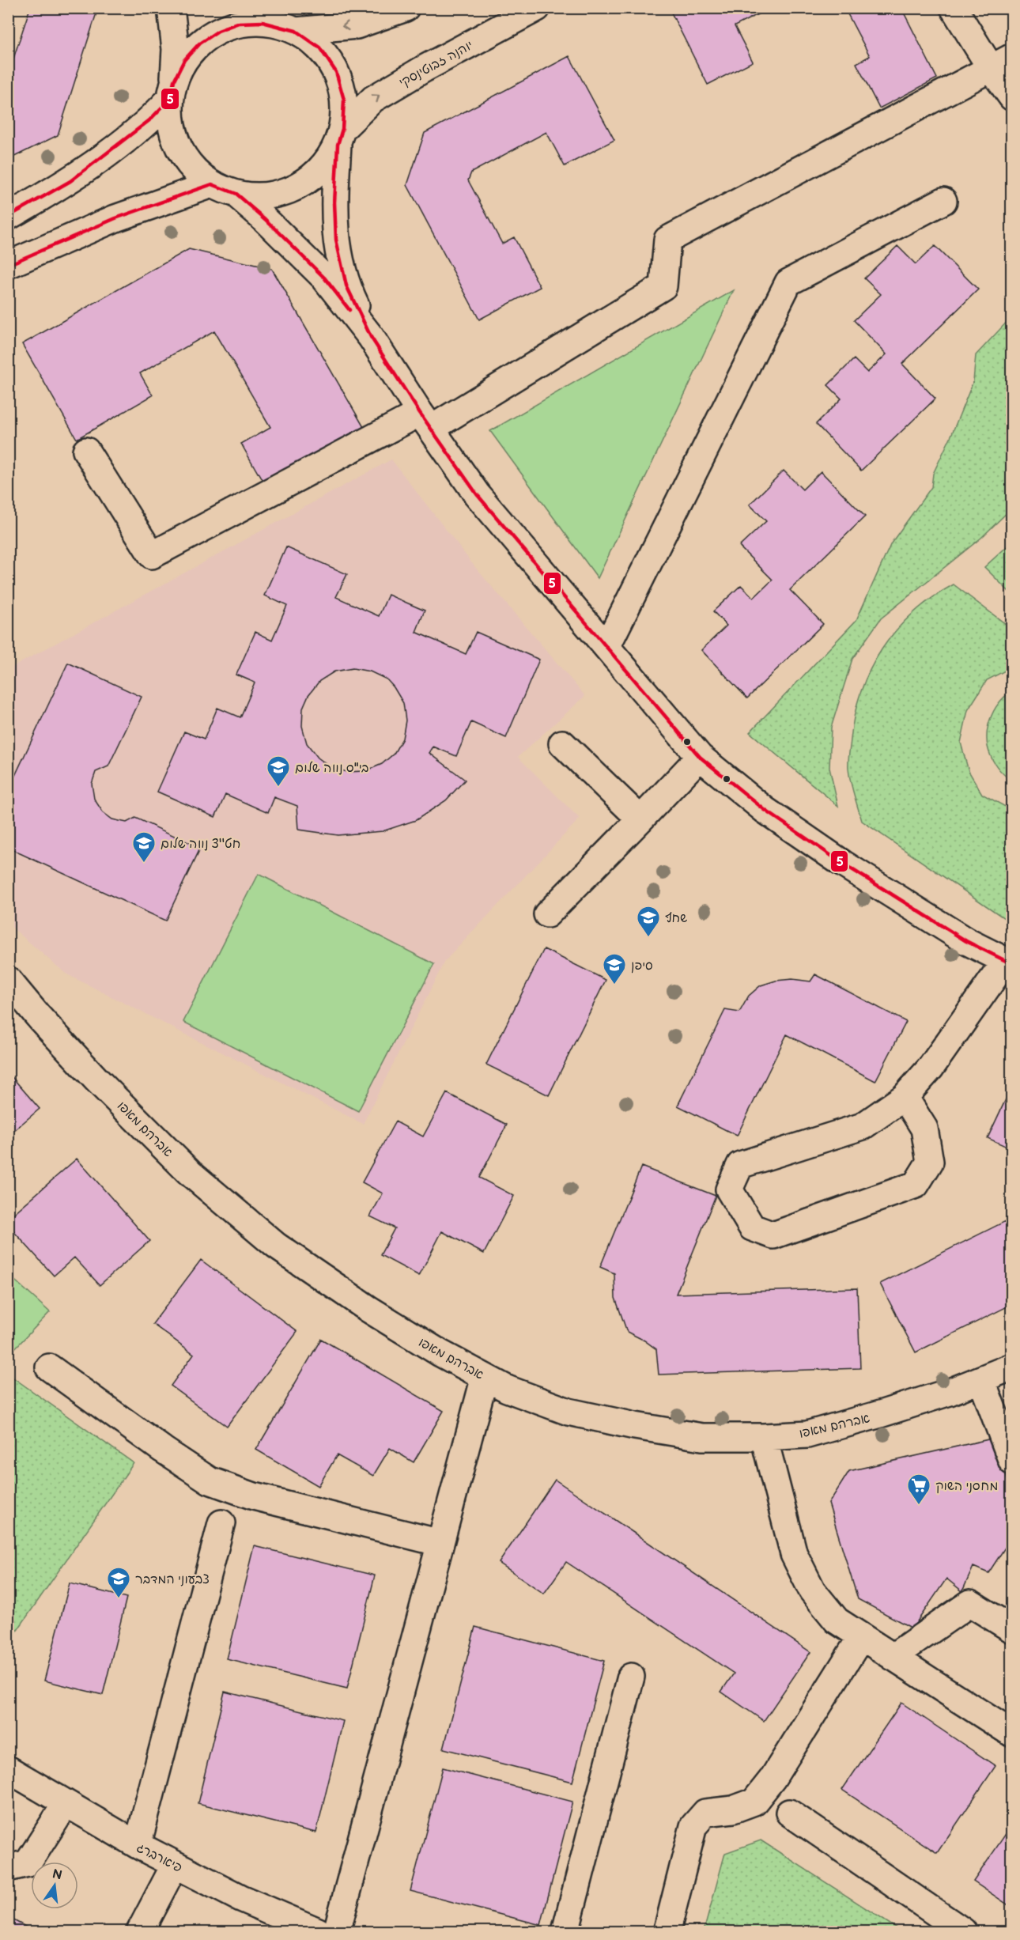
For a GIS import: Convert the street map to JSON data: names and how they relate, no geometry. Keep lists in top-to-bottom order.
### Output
{
  "streets": {
    "street": ["יוהנה זבוטינסקי", "אברהם מאפו", "פיארברג"]
  },
  "places": {
    "school or university": [
      "בי\"ס נווה שלום",
      "חט''צ נווה שלום",
      "שחף",
      "סיפן",
      "צבעוני המדבר"
    ],
    "supermarket": ["מחסני השוק"]
  },
  "lines": ["transit line 5"],
  "north": "top"
}
